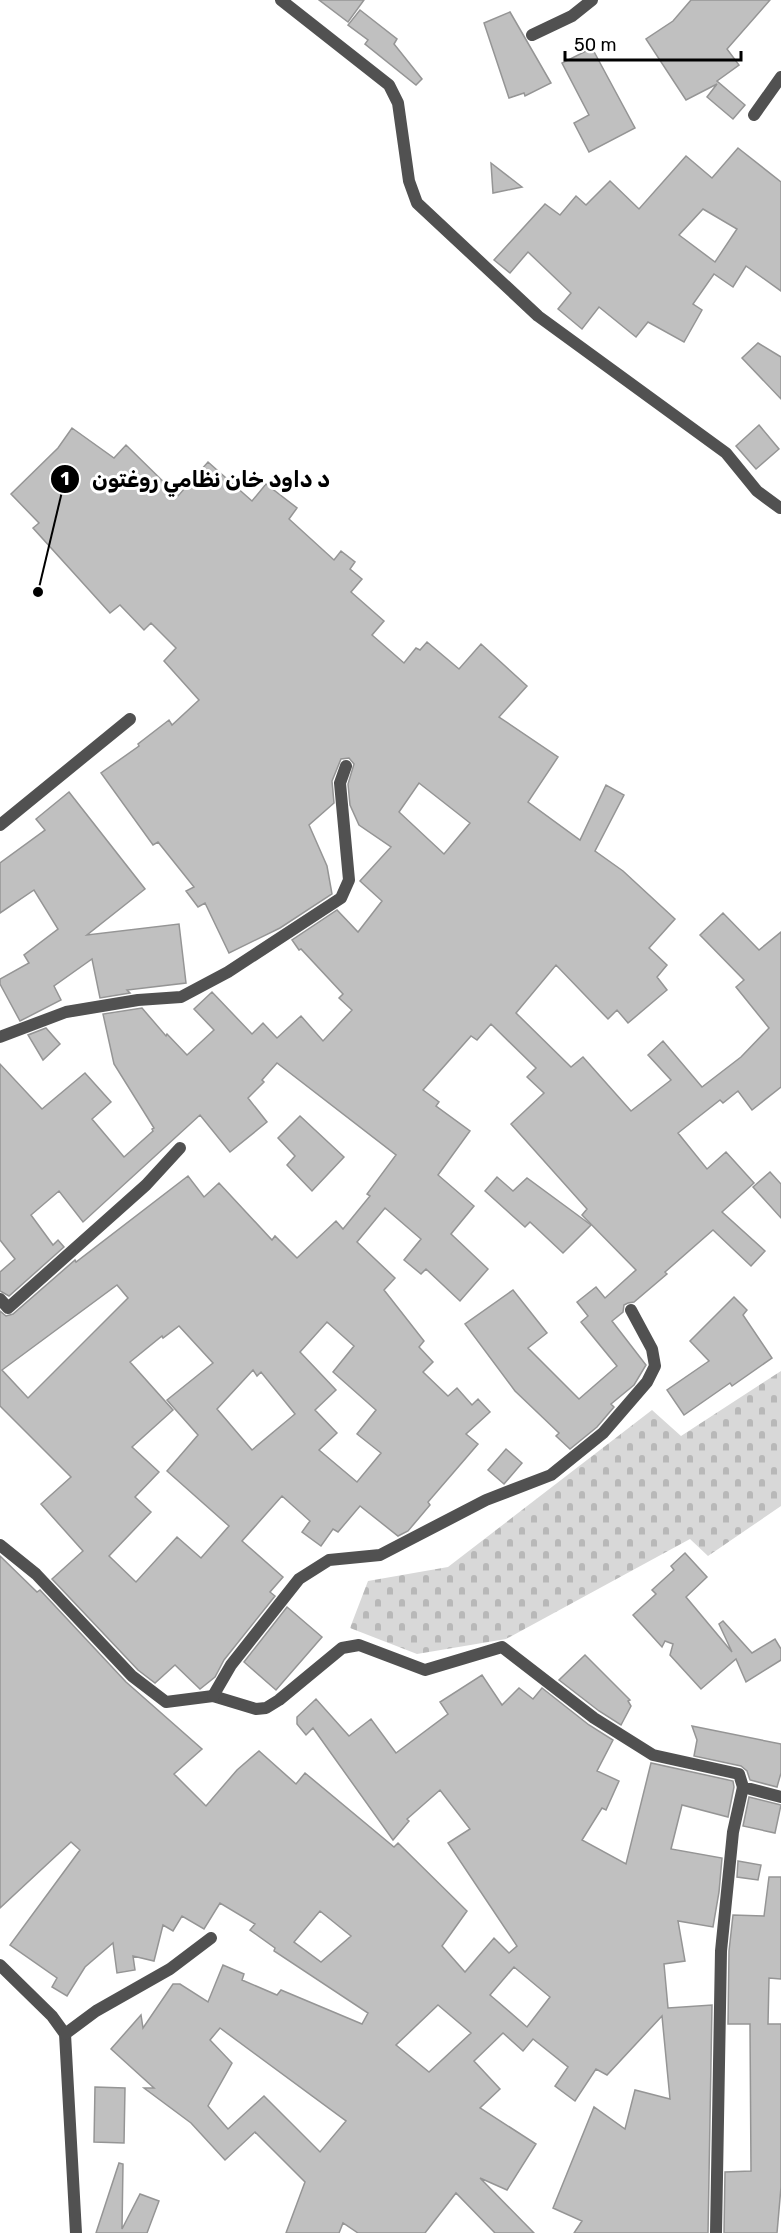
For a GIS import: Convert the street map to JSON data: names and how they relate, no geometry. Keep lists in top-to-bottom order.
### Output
{
  "places": ["د داود خان نظامي روغتون"],
  "scale_bar": "50 m"
}
